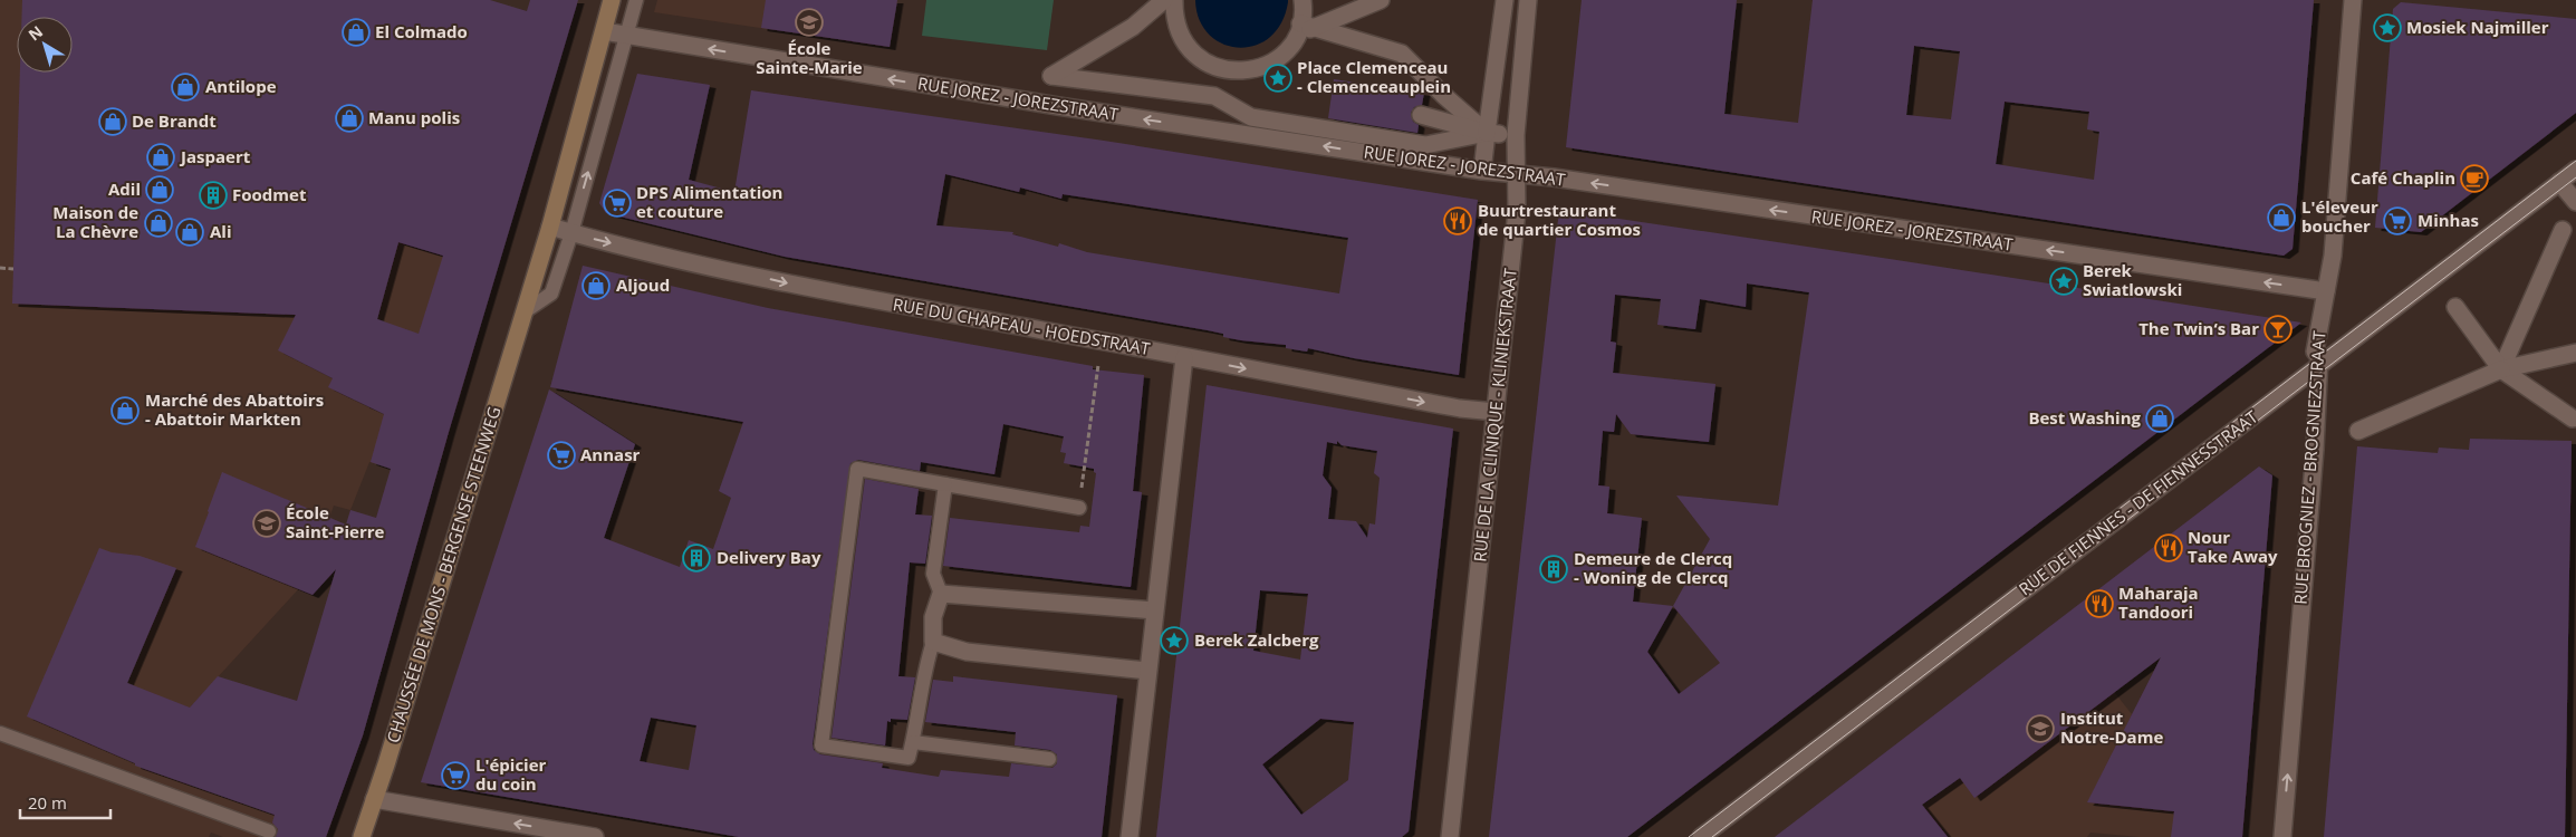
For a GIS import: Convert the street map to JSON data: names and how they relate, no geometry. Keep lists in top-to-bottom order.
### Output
{
  "streets": {
    "main road": ["CHAUSSÉE DE MONS - BERGENSE STEENWEG"],
    "street": [
      "RUE JOREZ - JOREZSTRAAT",
      "RUE DU CHAPEAU - HOEDSTRAAT",
      "RUE DE LA CLINIQUE - KLINIEKSTRAAT",
      "RUE BROGNIEZ - BROGNIEZSTRAAT",
      "RUE DE FIENNES - DE FIENNESSTRAAT"
    ]
  },
  "crossings": [
    ["RUE JOREZ - JOREZSTRAAT", "RUE DE LA CLINIQUE - KLINIEKSTRAAT"],
    ["RUE JOREZ - JOREZSTRAAT", "RUE BROGNIEZ - BROGNIEZSTRAAT"],
    ["RUE JOREZ - JOREZSTRAAT", "CHAUSSÉE DE MONS - BERGENSE STEENWEG"],
    ["RUE DU CHAPEAU - HOEDSTRAAT", "RUE DE LA CLINIQUE - KLINIEKSTRAAT"],
    ["RUE DU CHAPEAU - HOEDSTRAAT", "CHAUSSÉE DE MONS - BERGENSE STEENWEG"],
    ["RUE BROGNIEZ - BROGNIEZSTRAAT", "RUE DE FIENNES - DE FIENNESSTRAAT"]
  ],
  "one_way": ["RUE JOREZ - JOREZSTRAAT", "RUE DU CHAPEAU - HOEDSTRAAT", "RUE BROGNIEZ - BROGNIEZSTRAAT"],
  "places": {
    "school or university": ["École Sainte-Marie", "École Saint-Pierre", "Institut Notre-Dame"],
    "place": [
      "Mosiek Najmiller",
      "Place Clemenceau - Clemenceauplein",
      "Berek Swiatlowski",
      "Berek Zalcberg"
    ],
    "shop": [
      "El Colmado",
      "Antilope",
      "Manu polis",
      "De Brandt",
      "Jaspaert",
      "Adil",
      "L'éleveur boucher",
      "Maison de La Chèvre",
      "Ali",
      "Aljoud",
      "Marché des Abattoirs - Abattoir Markten",
      "Best Washing"
    ],
    "cafe": ["Café Chaplin"],
    "building": ["Foodmet", "Delivery Bay", "Demeure de Clercq - Woning de Clercq"],
    "supermarket": [
      "DPS Alimentation et couture",
      "Minhas",
      "Annasr",
      "L'épicier du coin"
    ],
    "restaurant": ["Buurtrestaurant de quartier Cosmos", "Nour Take Away", "Maharaja Tandoori"],
    "bar": ["The Twin‘s Bar"]
  },
  "scale_bar": "20 m",
  "north": "top left"
}
